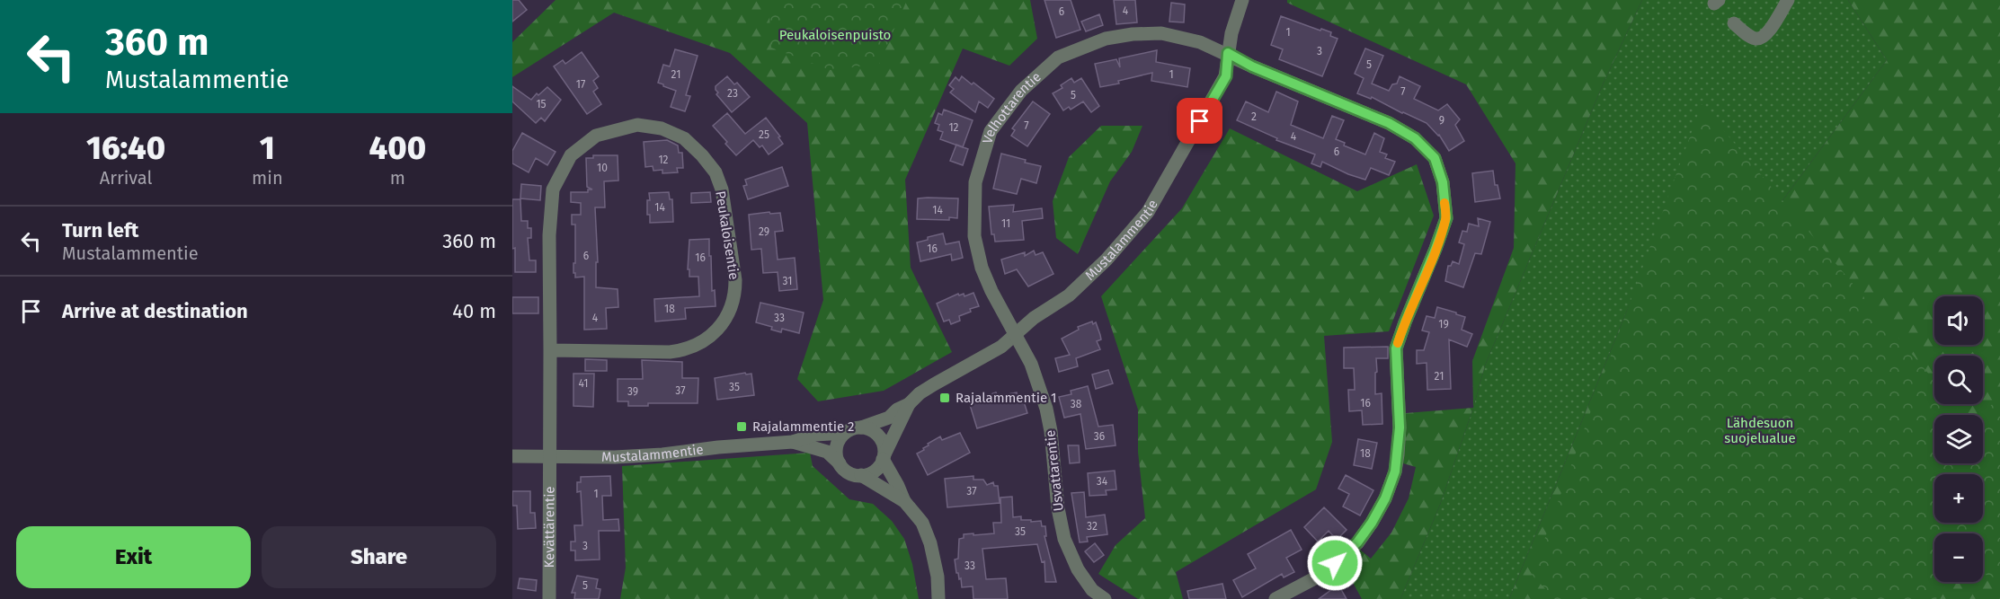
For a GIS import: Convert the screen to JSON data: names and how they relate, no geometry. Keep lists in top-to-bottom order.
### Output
{
  "streets": {
    "street": [
      "Velhottarentie",
      "Peukaloisentie",
      "Mustalammentie",
      "Usvattarentie",
      "Kevättärentie"
    ]
  },
  "crossings": [
    ["Velhottarentie", "Mustalammentie"],
    ["Velhottarentie", "Usvattarentie"],
    ["Peukaloisentie", "Mustalammentie"],
    ["Peukaloisentie", "Kevättärentie"],
    ["Mustalammentie", "Usvattarentie"],
    ["Mustalammentie", "Kevättärentie"]
  ],
  "parks": ["Peukaloisenpuisto", "Lähdesuon suojelualue"],
  "places": {
    "transit": ["Rajalammentie 1", "Rajalammentie 2"]
  },
  "house_numbers": [
    "4",
    "6",
    "1",
    "3",
    "5",
    "21",
    "1",
    "17",
    "7",
    "23",
    "5",
    "15",
    "2",
    "9",
    "7",
    "12",
    "25",
    "4",
    "6",
    "12",
    "10",
    "14",
    "14",
    "11",
    "29",
    "16",
    "6",
    "16",
    "31",
    "18",
    "4",
    "33",
    "19",
    "21",
    "41",
    "35",
    "37",
    "39",
    "16",
    "38",
    "36",
    "18",
    "34",
    "37",
    "1",
    "32",
    "35",
    "3",
    "33",
    "5"
  ],
  "page": {
    "turn": ["360 m", "Mustalammentie"],
    "eta": [
      "16:40",
      "Arrival",
      "1",
      "min",
      "400",
      "m"
    ],
    "list": [
      {
        "name": "Turn left",
        "note": "Mustalammentie",
        "value": "360 m"
      },
      {
        "name": "Arrive at destination",
        "value": "40 m"
      }
    ],
    "map_buttons": ["+", "−"],
    "buttons": ["Exit", "Share"]
  }
}
